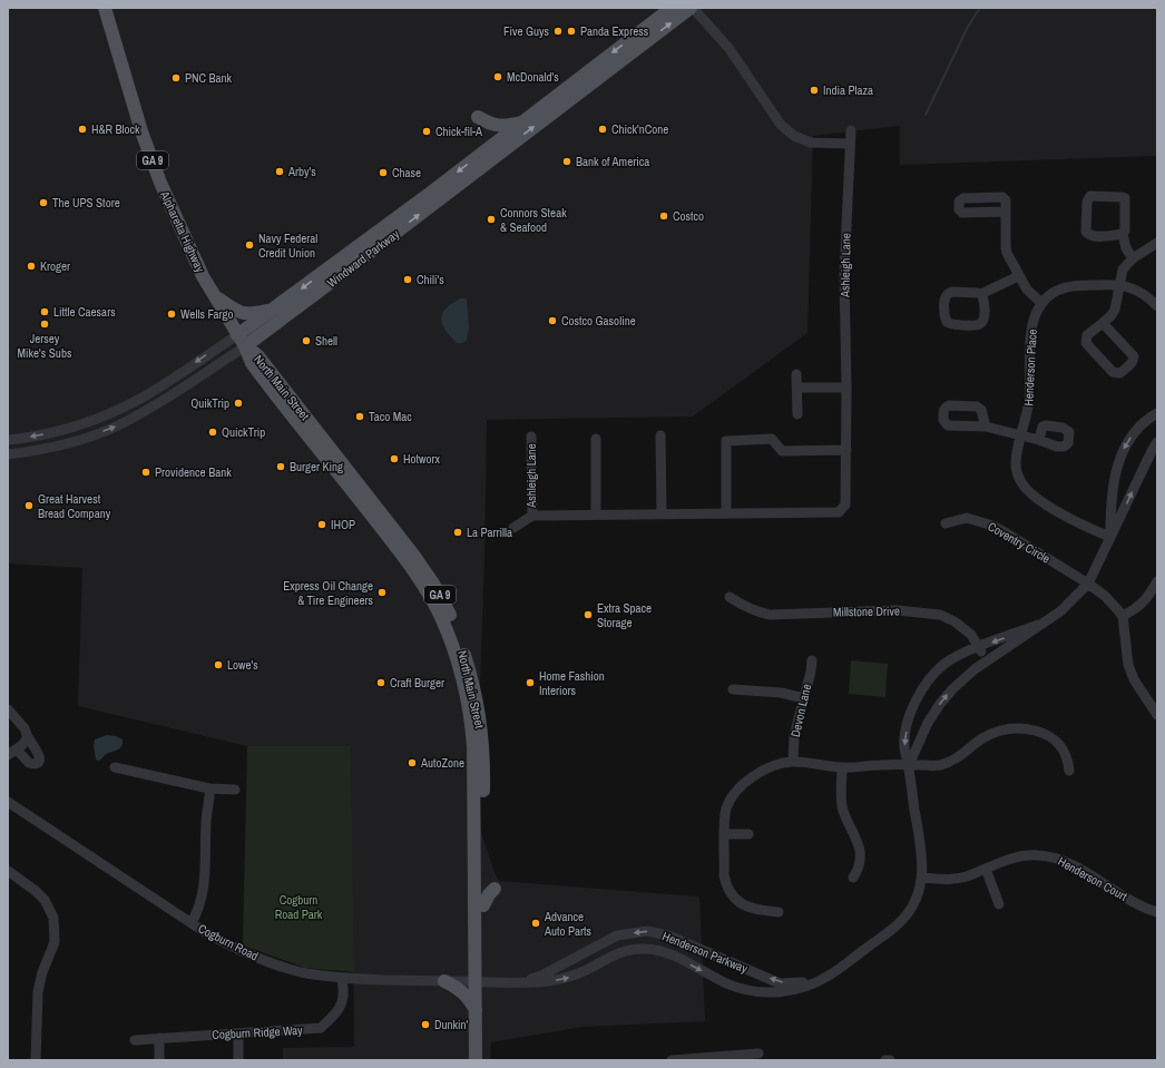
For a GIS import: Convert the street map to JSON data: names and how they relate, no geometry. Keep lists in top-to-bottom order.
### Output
{
  "streets": {
    "main road": [
      "GA 9",
      "Alpharetta Highway",
      "Windward Parkway",
      "North Main Street"
    ],
    "street": [
      "Ashleigh Lane",
      "Henderson Place",
      "Coventry Circle",
      "Millstone Drive",
      "Devon Lane",
      "Henderson Court",
      "Cogburn Road",
      "Henderson Parkway",
      "Cogburn Ridge Way"
    ]
  },
  "crossings": [
    ["Alpharetta Highway", "Windward Parkway"],
    ["Alpharetta Highway", "North Main Street"],
    ["Windward Parkway", "North Main Street"],
    ["Henderson Place", "Henderson Parkway"],
    ["North Main Street", "Cogburn Road"],
    ["North Main Street", "Henderson Parkway"],
    ["Coventry Circle", "Henderson Parkway"],
    ["Millstone Drive", "Henderson Parkway"],
    ["Henderson Court", "Henderson Parkway"],
    ["Cogburn Road", "Henderson Parkway"],
    ["Cogburn Road", "Cogburn Ridge Way"]
  ],
  "parks": ["Cogburn Road Park"],
  "places": [
    "Five Guys",
    "Panda Express",
    "McDonald's",
    "PNC Bank",
    "India Plaza",
    "H&R Block",
    "Chick'nCone",
    "Chick-fil-A",
    "Bank of America",
    "Arby's",
    "Chase",
    "The UPS Store",
    "Costco",
    "Connors Steak & Seafood",
    "Navy Federal Credit Union",
    "Kroger",
    "Chili's",
    "Little Caesars",
    "Wells Fargo",
    "Costco Gasoline",
    "Jersey Mike's Subs",
    "Shell",
    "QuikTrip",
    "Taco Mac",
    "QuickTrip",
    "Hotworx",
    "Burger King",
    "Providence Bank",
    "Great Harvest Bread Company",
    "IHOP",
    "La Parrilla",
    "Express Oil Change & Tire Engineers",
    "Extra Space Storage",
    "Lowe's",
    "Craft Burger",
    "Home Fashion Interiors",
    "AutoZone",
    "Advance Auto Parts",
    "Dunkin'"
  ]
}
